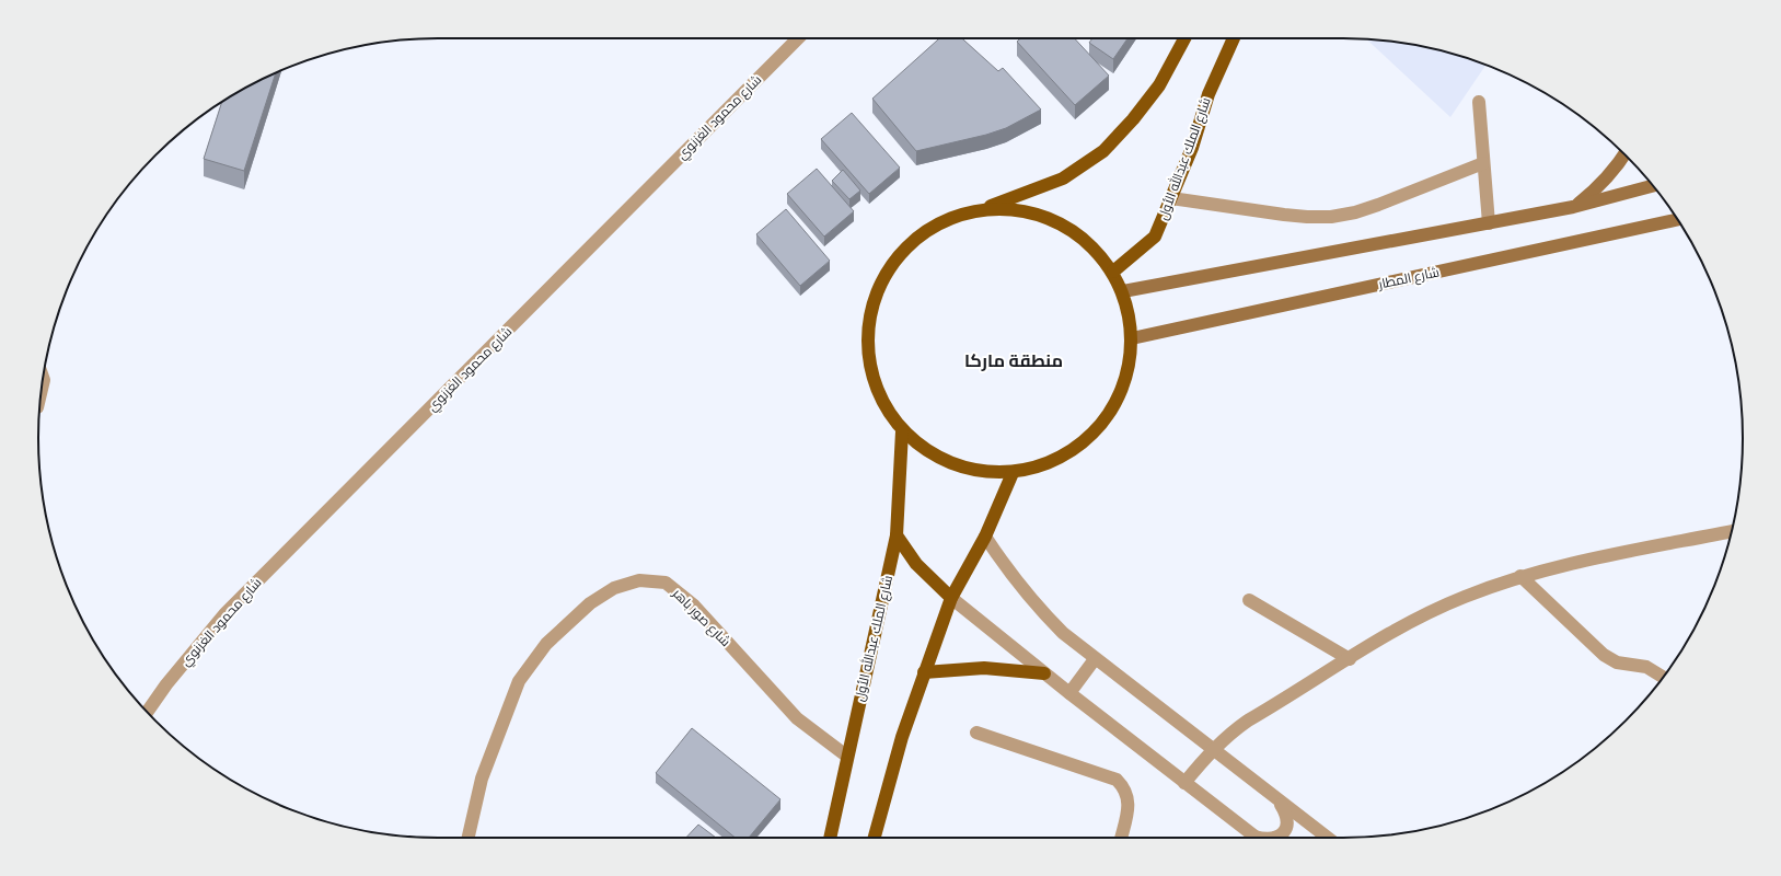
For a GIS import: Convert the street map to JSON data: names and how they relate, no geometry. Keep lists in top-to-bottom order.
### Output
{
  "streets": {
    "main road": ["شارع الملك عبدالله الأول"],
    "street": ["شارع محمود الغزنوي", "شارع المطار", "شارع صور باهر"]
  },
  "crossings": [
    ["شارع الملك عبدالله الأول", "شارع صور باهر"]
  ],
  "districts": ["منطقة ماركا"]
}
